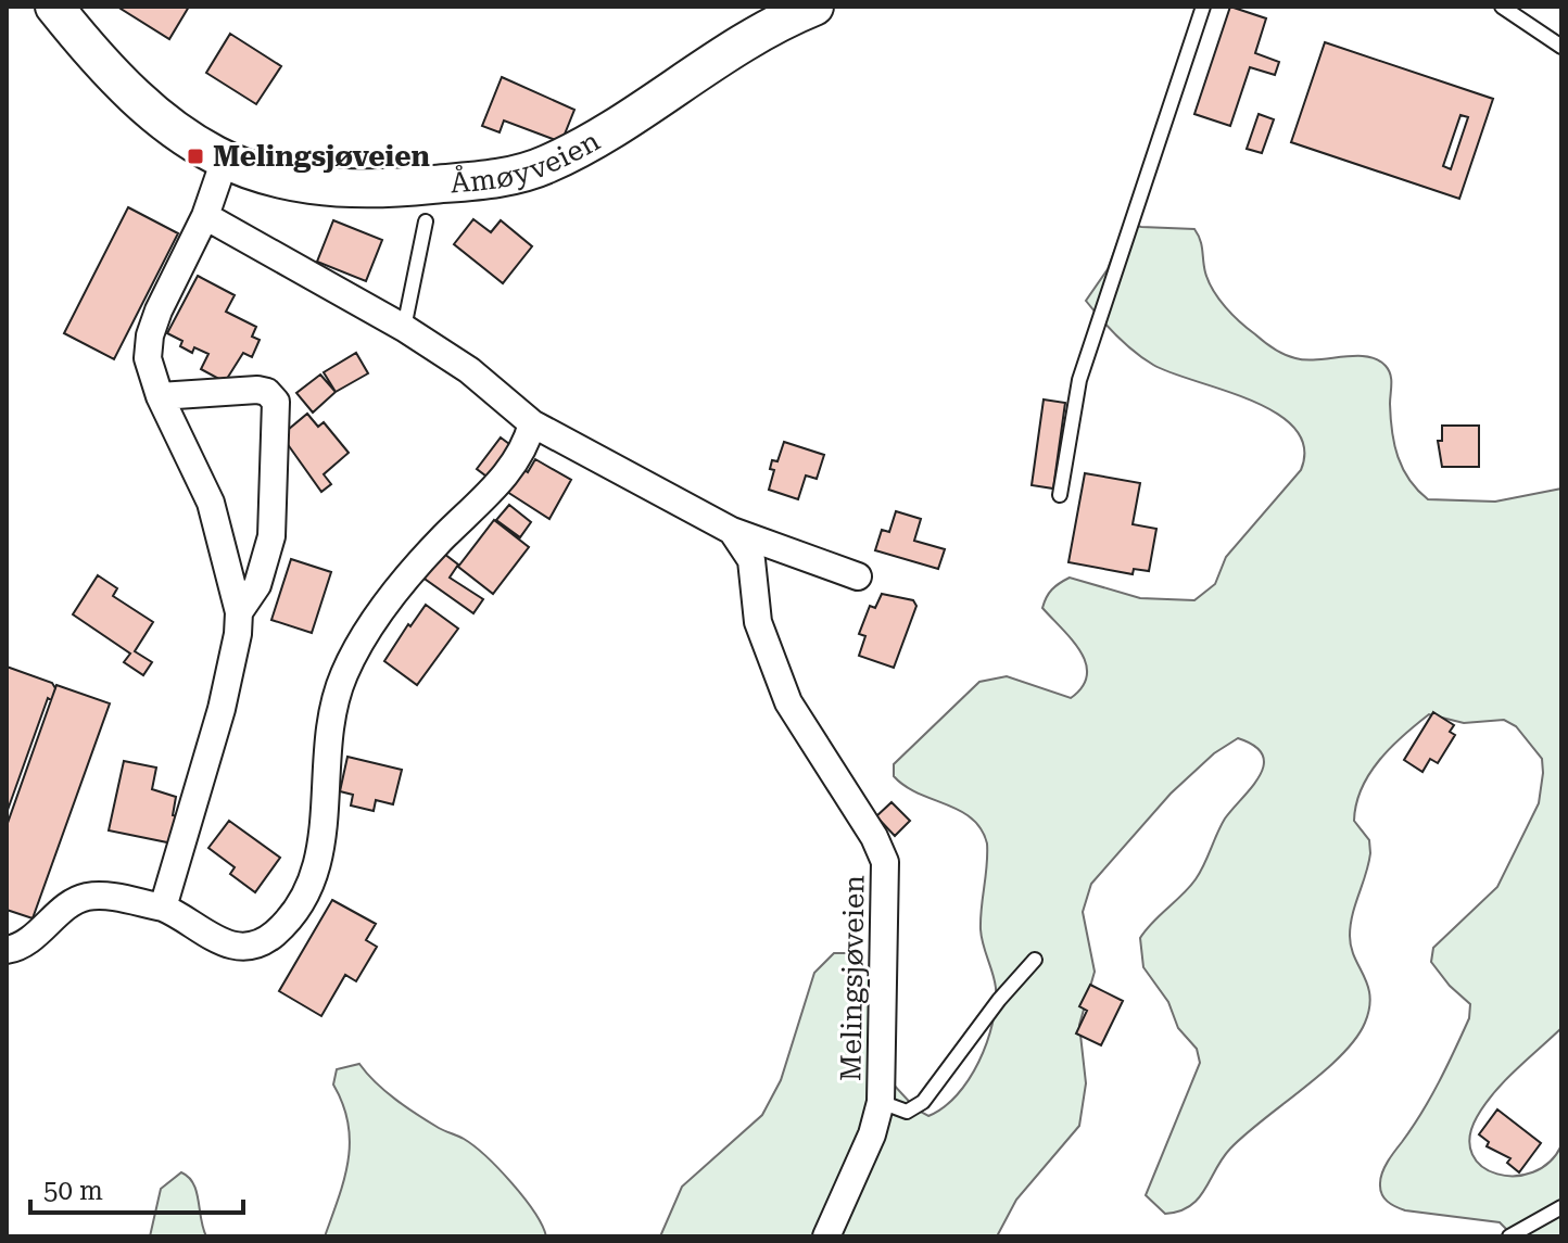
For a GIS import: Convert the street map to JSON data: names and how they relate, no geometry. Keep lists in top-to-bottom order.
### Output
{
  "streets": {
    "main road": ["Åmøyveien"],
    "street": ["Melingsjøveien"]
  },
  "places": {
    "transit": ["Melingsjøveien"]
  },
  "scale_bar": "50 m"
}
